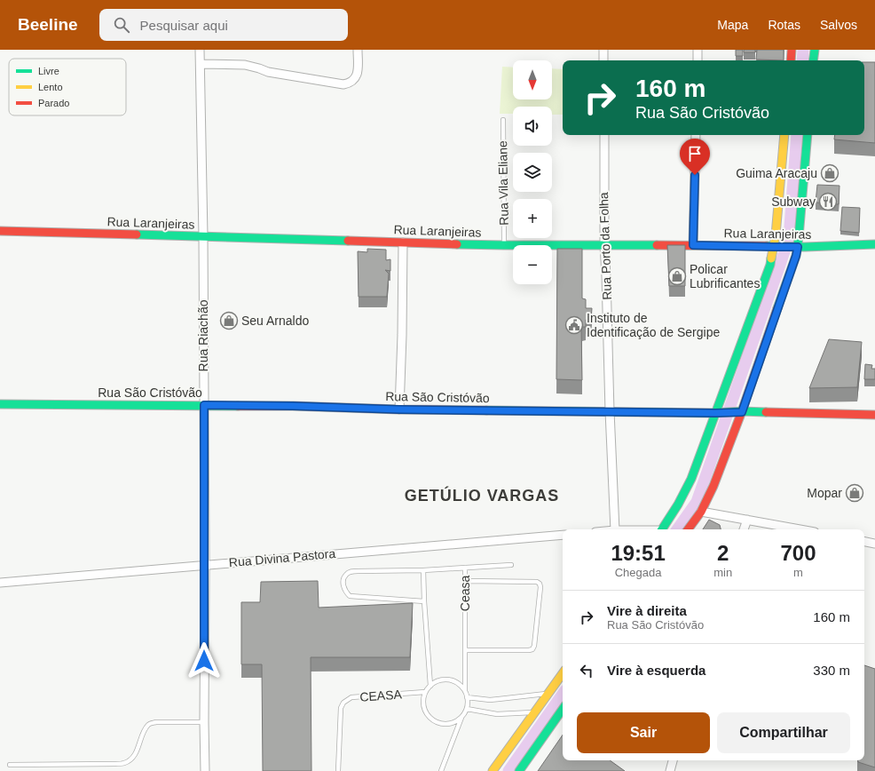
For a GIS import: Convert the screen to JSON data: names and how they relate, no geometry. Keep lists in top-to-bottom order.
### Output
{
  "streets": {
    "main road": ["Rua Laranjeiras", "Rua São Cristóvão"],
    "street": ["Rua Porto da Folha", "Rua Riachão", "Rua Divina Pastora"],
    "lane": ["Rua Vila Eliane", "Ceasa", "CEASA"]
  },
  "crossings": [
    ["Rua Vila Eliane", "Rua Laranjeiras"],
    ["Rua Laranjeiras", "Rua Porto da Folha"],
    ["Rua Laranjeiras", "Rua Riachão"],
    ["Rua Porto da Folha", "Rua São Cristóvão"],
    ["Rua Riachão", "Rua São Cristóvão"],
    ["Rua Riachão", "Rua Divina Pastora"],
    ["Ceasa", "CEASA"]
  ],
  "districts": ["GETÚLIO VARGAS"],
  "places": {
    "shop": [
      "Guima Aracaju",
      "Policar Lubrificantes",
      "Seu Arnaldo",
      "Mopar"
    ],
    "restaurant": ["Subway"],
    "public building": ["Instituto de Identificação de Sergipe"]
  },
  "legend": ["Livre", "Lento", "Parado"],
  "north": "bottom",
  "page": {
    "header": "Beeline",
    "search": "Pesquisar aqui",
    "nav": ["Mapa", "Rotas", "Salvos"],
    "map_buttons": ["+", "−"],
    "turn": ["160 m", "Rua São Cristóvão"],
    "eta": [
      "19:51",
      "Chegada",
      "2",
      "min",
      "700",
      "m"
    ],
    "list": [
      {
        "name": "Vire à direita",
        "note": "Rua São Cristóvão",
        "value": "160 m"
      },
      {
        "name": "Vire à esquerda",
        "value": "330 m"
      }
    ],
    "buttons": ["Sair", "Compartilhar"]
  }
}
